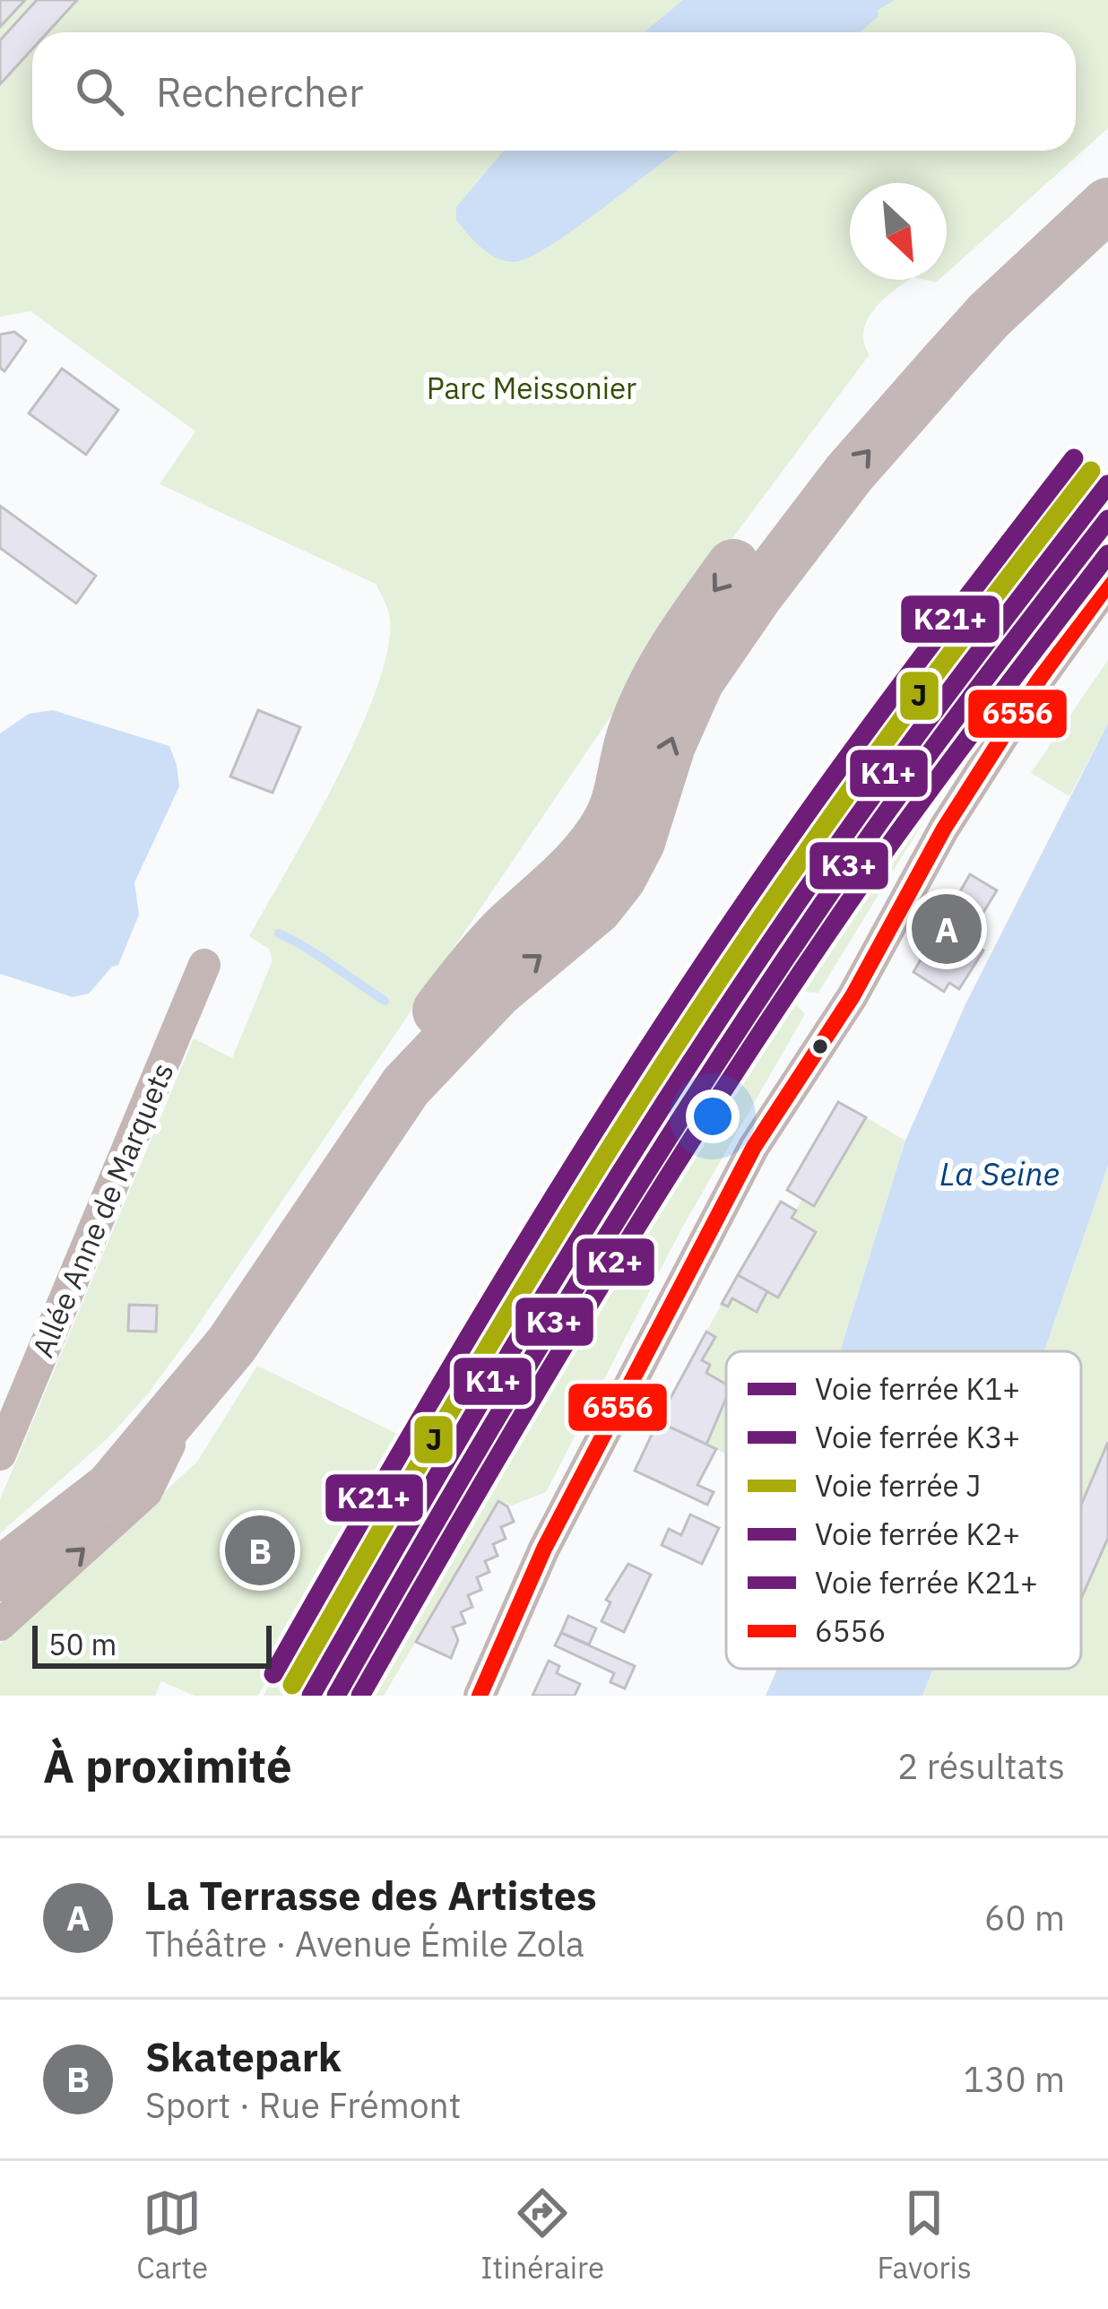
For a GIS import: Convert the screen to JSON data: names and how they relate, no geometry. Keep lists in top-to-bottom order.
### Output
{
  "streets": {
    "street": ["Allée Anne de Marquets"]
  },
  "water": ["La Seine"],
  "parks": ["Parc Meissonier"],
  "lines": [
    "rail line K21+",
    "rail line J",
    "rail line K1+",
    "rail line K3+",
    "rail line K2+",
    "transit line 6556"
  ],
  "legend": [
    "Voie ferrée K1+",
    "Voie ferrée K3+",
    "Voie ferrée J",
    "Voie ferrée K2+",
    "Voie ferrée K21+",
    "6556"
  ],
  "scale_bar": "50 m",
  "north": "bottom right",
  "page": {
    "search": "Rechercher",
    "pins": ["A", "B"],
    "scale": "50 m",
    "heading": ["À proximité", "2 résultats"],
    "list": [
      {
        "mark": "A",
        "name": "La Terrasse des Artistes",
        "note": "Théâtre · Avenue Émile Zola",
        "value": "60 m"
      },
      {
        "mark": "B",
        "name": "Skatepark",
        "note": "Sport · Rue Frémont",
        "value": "130 m"
      }
    ],
    "nav": ["Carte", "Itinéraire", "Favoris"]
  }
}
